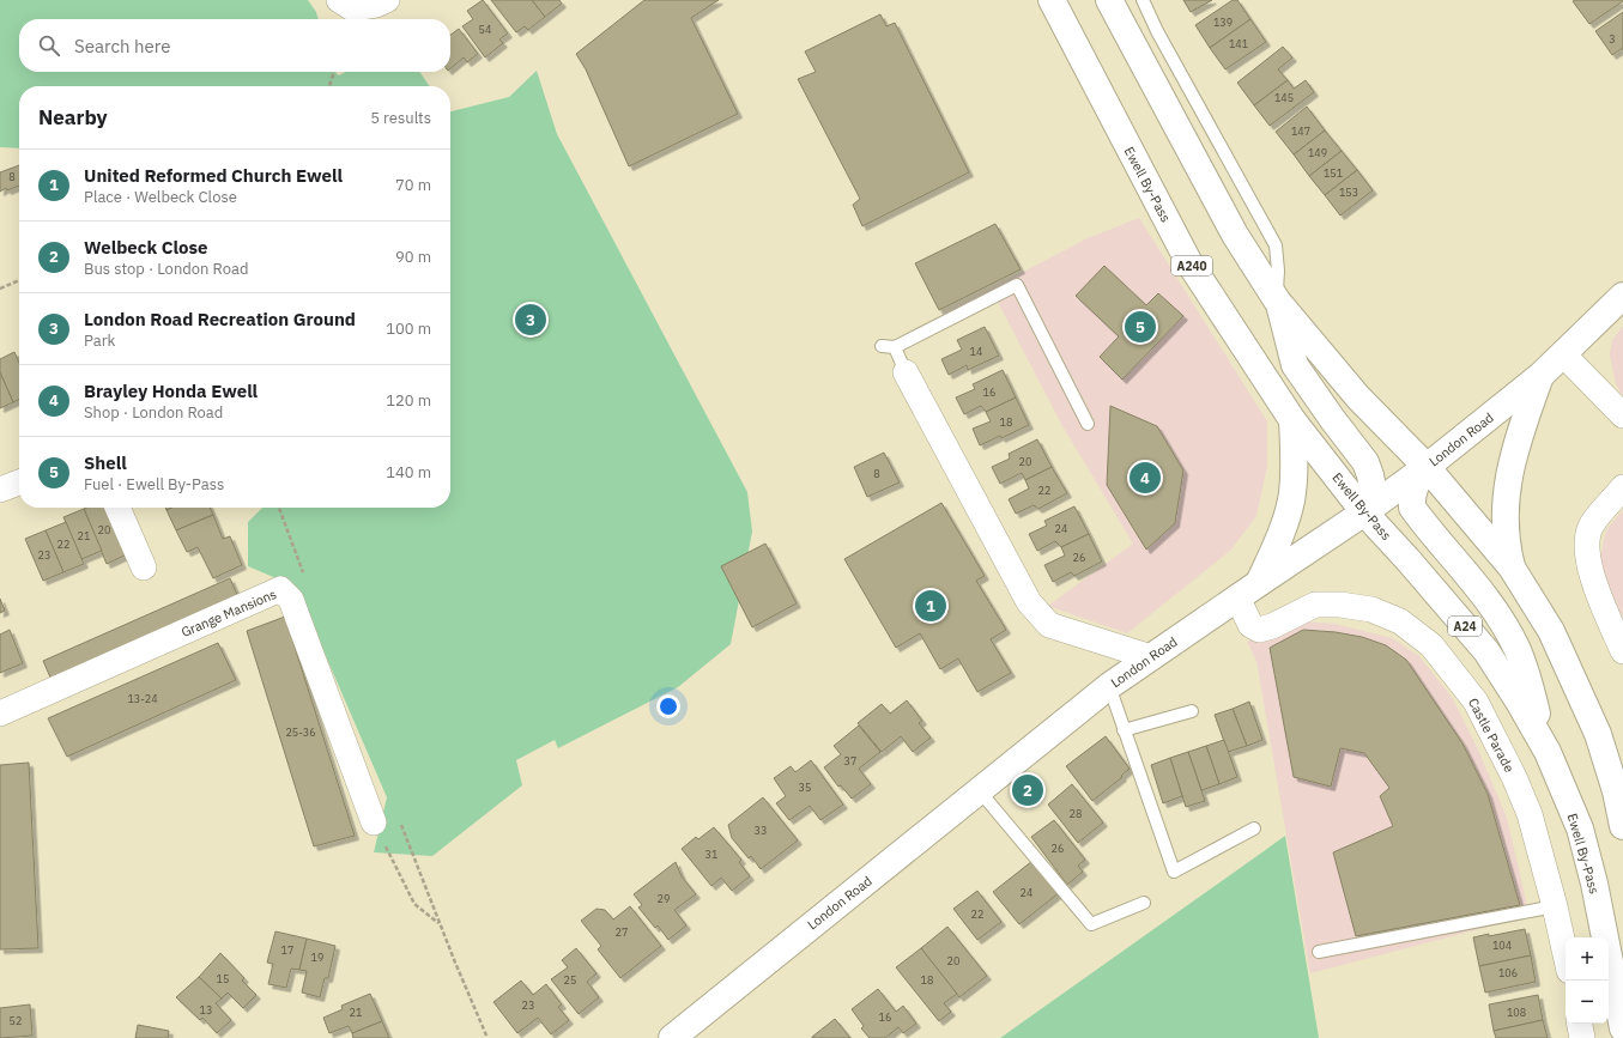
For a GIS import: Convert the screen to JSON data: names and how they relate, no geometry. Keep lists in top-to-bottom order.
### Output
{
  "streets": {
    "main road": [
      "Ewell By-Pass",
      "A240",
      "London Road",
      "A24"
    ],
    "street": ["Grange Mansions", "Castle Parade"]
  },
  "crossings": [
    ["Ewell By-Pass", "London Road"],
    ["London Road", "Castle Parade"]
  ],
  "house_numbers": [
    "139",
    "54",
    "3",
    "141",
    "145",
    "147",
    "149",
    "151",
    "8",
    "153",
    "14",
    "16",
    "18",
    "20",
    "8",
    "22",
    "24",
    "20",
    "21",
    "22",
    "23",
    "26",
    "13-24",
    "25-36",
    "37",
    "35",
    "28",
    "33",
    "26",
    "31",
    "24",
    "29",
    "22",
    "27",
    "104",
    "17",
    "19",
    "20",
    "106",
    "15",
    "25",
    "18",
    "23",
    "13",
    "21",
    "108",
    "16",
    "52"
  ],
  "page": {
    "search": "Search here",
    "heading": ["Nearby", "5 results"],
    "list": [
      {
        "mark": "1",
        "name": "United Reformed Church Ewell",
        "note": "Place · Welbeck Close",
        "value": "70 m"
      },
      {
        "mark": "2",
        "name": "Welbeck Close",
        "note": "Bus stop · London Road",
        "value": "90 m"
      },
      {
        "mark": "3",
        "name": "London Road Recreation Ground",
        "note": "Park",
        "value": "100 m"
      },
      {
        "mark": "4",
        "name": "Brayley Honda Ewell",
        "note": "Shop · London Road",
        "value": "120 m"
      },
      {
        "mark": "5",
        "name": "Shell",
        "note": "Fuel · Ewell By-Pass",
        "value": "140 m"
      }
    ],
    "pins": [
      "3",
      "5",
      "4",
      "1",
      "2"
    ],
    "map_buttons": ["+", "−"]
  }
}
